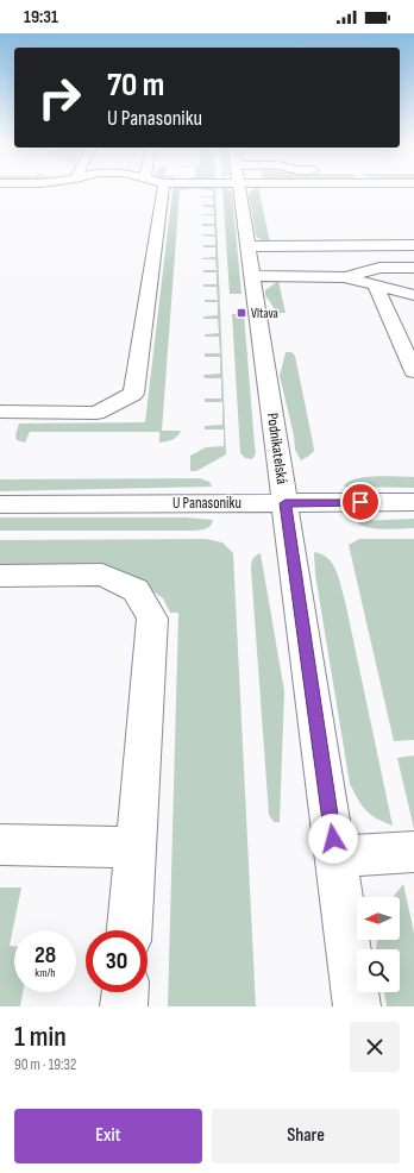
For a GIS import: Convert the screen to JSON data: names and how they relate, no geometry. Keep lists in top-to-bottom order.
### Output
{
  "streets": {
    "street": ["Podnikatelská", "U Panasoniku"]
  },
  "crossings": [
    ["Podnikatelská", "U Panasoniku"]
  ],
  "places": {
    "transit": ["Vltava"]
  },
  "north": "left",
  "page": {
    "status": "19:31",
    "turn": ["70 m", "U Panasoniku"],
    "speed": "28 km/h",
    "limit": "30",
    "heading": ["1 min", "90 m · 19:32"],
    "buttons": ["Exit", "Share"]
  }
}
